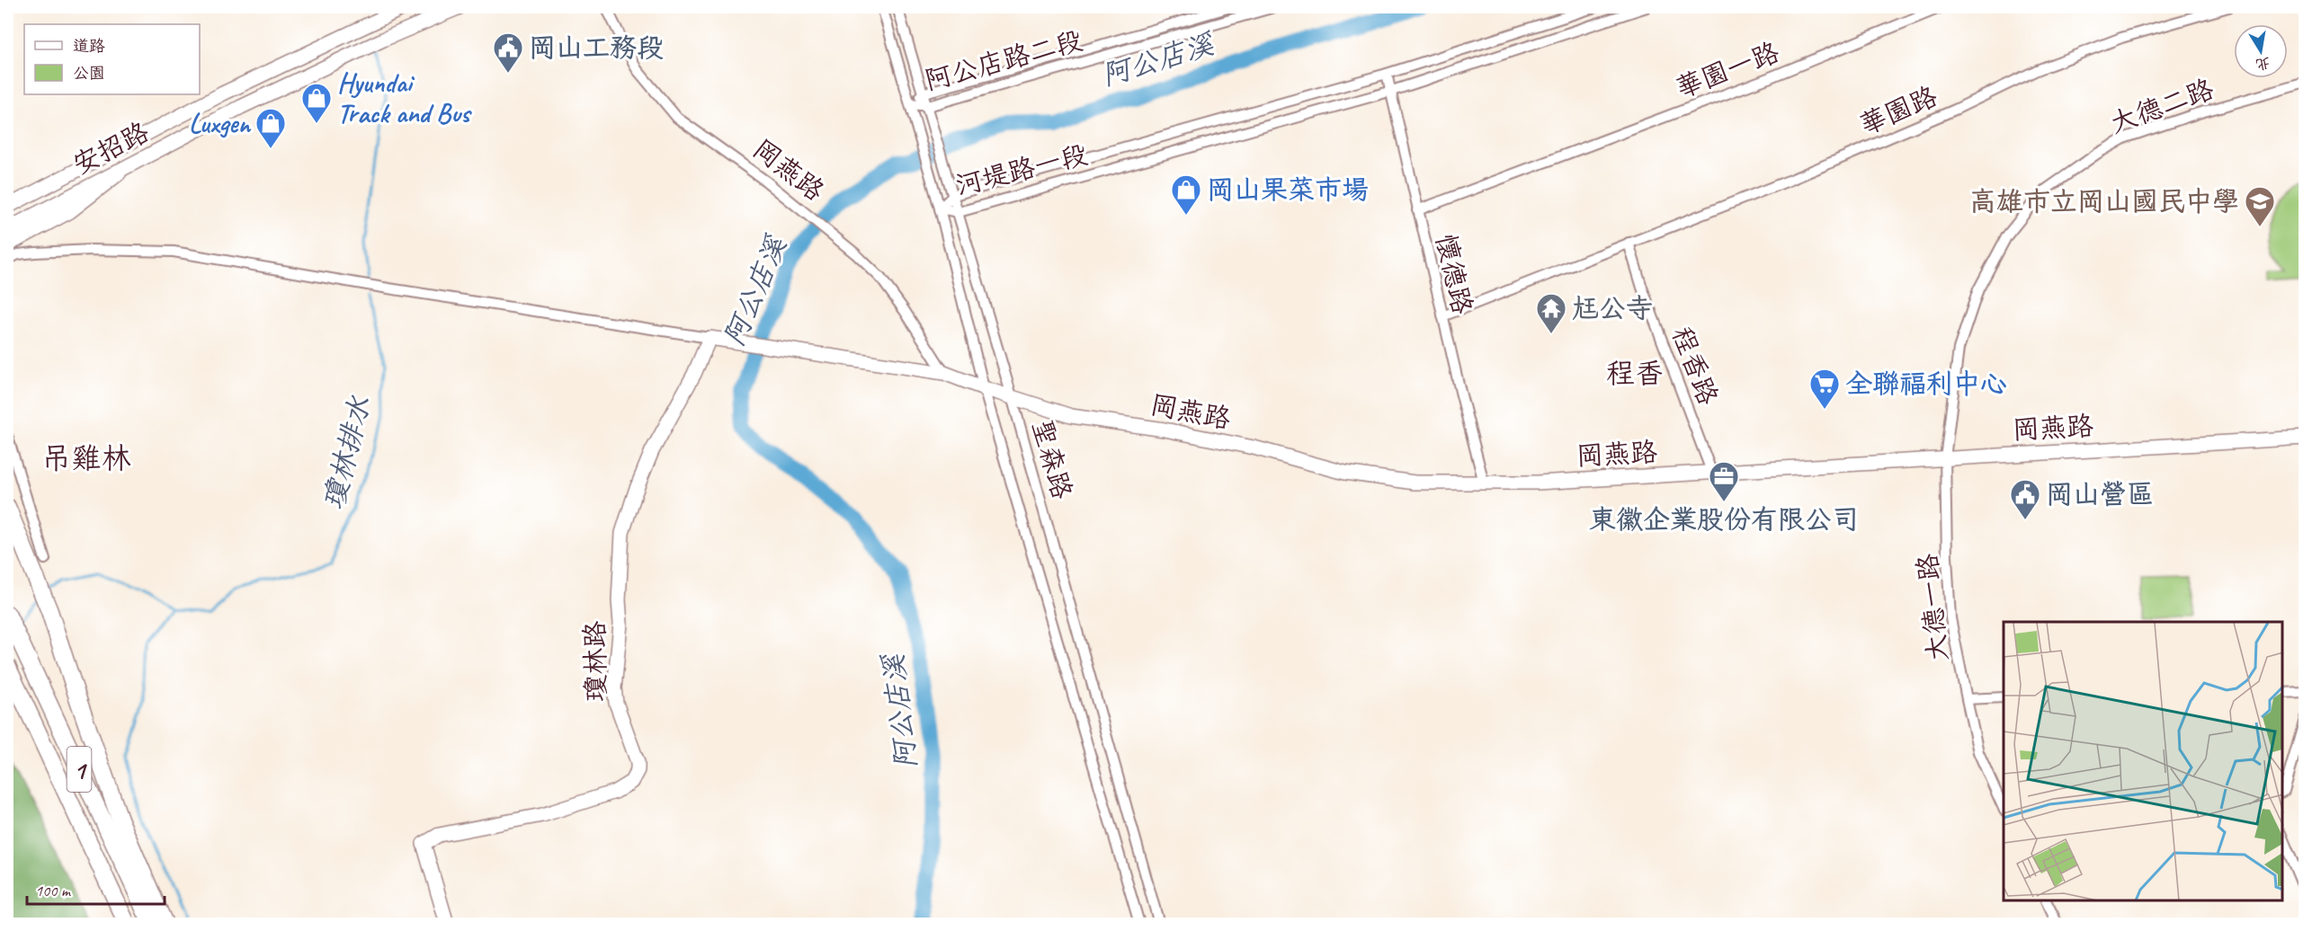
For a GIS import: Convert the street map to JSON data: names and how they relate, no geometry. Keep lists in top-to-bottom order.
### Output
{
  "streets": {
    "highway": ["1"],
    "street": [
      "阿公店路二段",
      "華園一路",
      "大德二路",
      "華園路",
      "安招路",
      "岡燕路",
      "河堤路一段",
      "懷德路",
      "程香路",
      "聖森路",
      "大德一路",
      "瓊林路"
    ]
  },
  "crossings": [
    ["阿公店路二段", "聖森路"],
    ["華園一路", "懷德路"],
    ["大德二路", "岡燕路"],
    ["大德二路", "大德一路"],
    ["華園路", "懷德路"],
    ["華園路", "程香路"],
    ["岡燕路", "懷德路"],
    ["岡燕路", "程香路"],
    ["岡燕路", "聖森路"],
    ["岡燕路", "大德一路"],
    ["岡燕路", "瓊林路"],
    ["河堤路一段", "懷德路"],
    ["河堤路一段", "聖森路"]
  ],
  "districts": ["程香", "吊雞林"],
  "water": ["阿公店溪", "瓊林排水"],
  "places": {
    "public building": ["岡山工務段", "岡山營區"],
    "shop": ["Hyundai Track and Bus", "Luxgen", "岡山果菜市場"],
    "school or university": ["高雄市立岡山國民中學"],
    "temple": ["尪公寺"],
    "supermarket": ["全聯福利中心"],
    "office": ["東徽企業股份有限公司"]
  },
  "legend": ["道路", "公園"],
  "scale_bar": "100 m",
  "north": "bottom"
}
